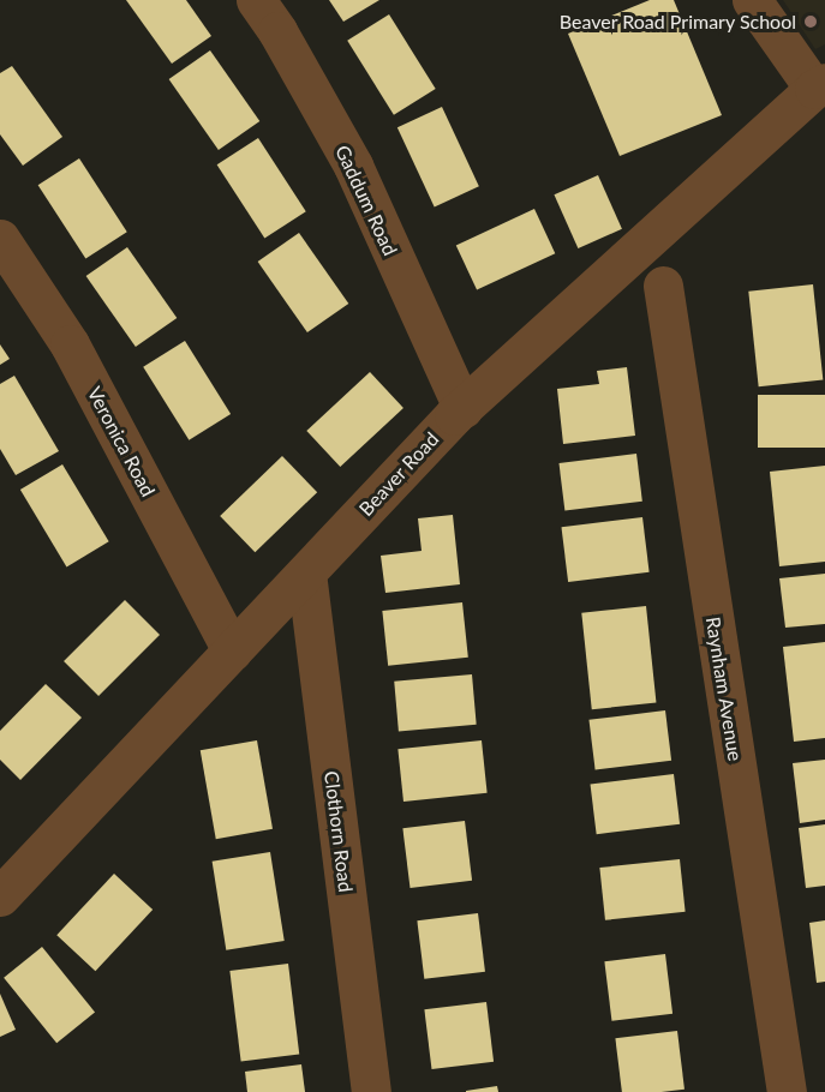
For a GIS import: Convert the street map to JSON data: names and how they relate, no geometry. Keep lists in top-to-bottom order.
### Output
{
  "streets": {
    "street": [
      "Gaddum Road",
      "Veronica Road",
      "Beaver Road",
      "Raynham Avenue",
      "Clothorn Road"
    ]
  },
  "crossings": [
    ["Gaddum Road", "Beaver Road"],
    ["Veronica Road", "Beaver Road"],
    ["Beaver Road", "Clothorn Road"]
  ],
  "places": ["Beaver Road Primary School"]
}
